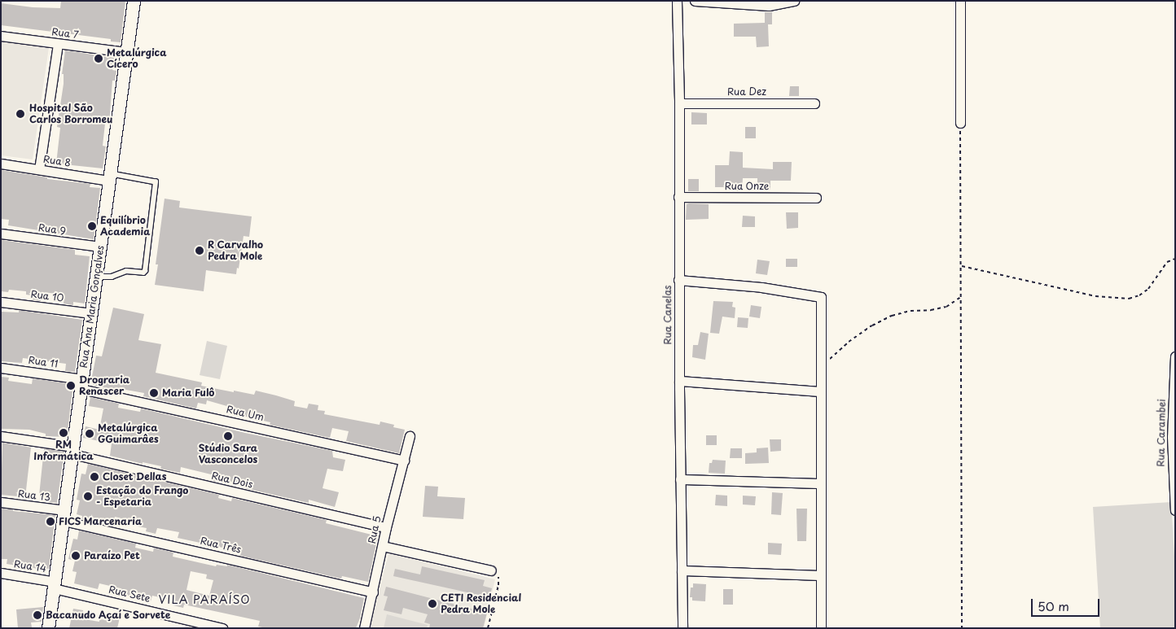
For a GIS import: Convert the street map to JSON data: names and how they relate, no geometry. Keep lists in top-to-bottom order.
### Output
{
  "streets": {
    "street": [
      "Rua 7",
      "Rua Dez",
      "Rua 8",
      "Rua Onze",
      "Rua 9",
      "Rua 10",
      "Rua Ana Maria Gonçalves",
      "Rua Canelas",
      "Rua 11",
      "Rua Um",
      "Rua Carambei",
      "Rua Dois",
      "Rua 13",
      "Rua 5",
      "Rua Três",
      "Rua 14",
      "Rua Sete"
    ]
  },
  "crossings": [
    ["Rua 7", "Rua Ana Maria Gonçalves"],
    ["Rua Dez", "Rua Canelas"],
    ["Rua 8", "Rua Ana Maria Gonçalves"],
    ["Rua Onze", "Rua Canelas"],
    ["Rua 9", "Rua Ana Maria Gonçalves"],
    ["Rua 10", "Rua Ana Maria Gonçalves"],
    ["Rua Ana Maria Gonçalves", "Rua 11"],
    ["Rua Ana Maria Gonçalves", "Rua Um"],
    ["Rua Ana Maria Gonçalves", "Rua Dois"],
    ["Rua Ana Maria Gonçalves", "Rua 13"],
    ["Rua Ana Maria Gonçalves", "Rua Três"],
    ["Rua Ana Maria Gonçalves", "Rua 14"],
    ["Rua Ana Maria Gonçalves", "Rua Sete"],
    ["Rua 11", "Rua Um"],
    ["Rua Um", "Rua 5"],
    ["Rua Dois", "Rua 5"],
    ["Rua 13", "Rua Três"],
    ["Rua 5", "Rua Três"],
    ["Rua 14", "Rua Sete"]
  ],
  "districts": ["VILA PARAÍSO"],
  "places": [
    "Metalúrgica Cícero",
    "Hospital São Carlos Borromeu",
    "Equilíbrio Academia",
    "R Carvalho Pedra Mole",
    "Drograria Renascer",
    "Maria Fulô",
    "RM Informática",
    "Metalúrgica GGuimarâes",
    "Stúdio Sara Vasconcelos",
    "Closet Dellas",
    "Estação do Frango - Espetaria",
    "FICS Marcenaria",
    "Paraízo Pet",
    "CETI Residencial Pedra Mole",
    "Bacanudo Açaí e Sorvete"
  ],
  "scale_bar": "50 m"
}
